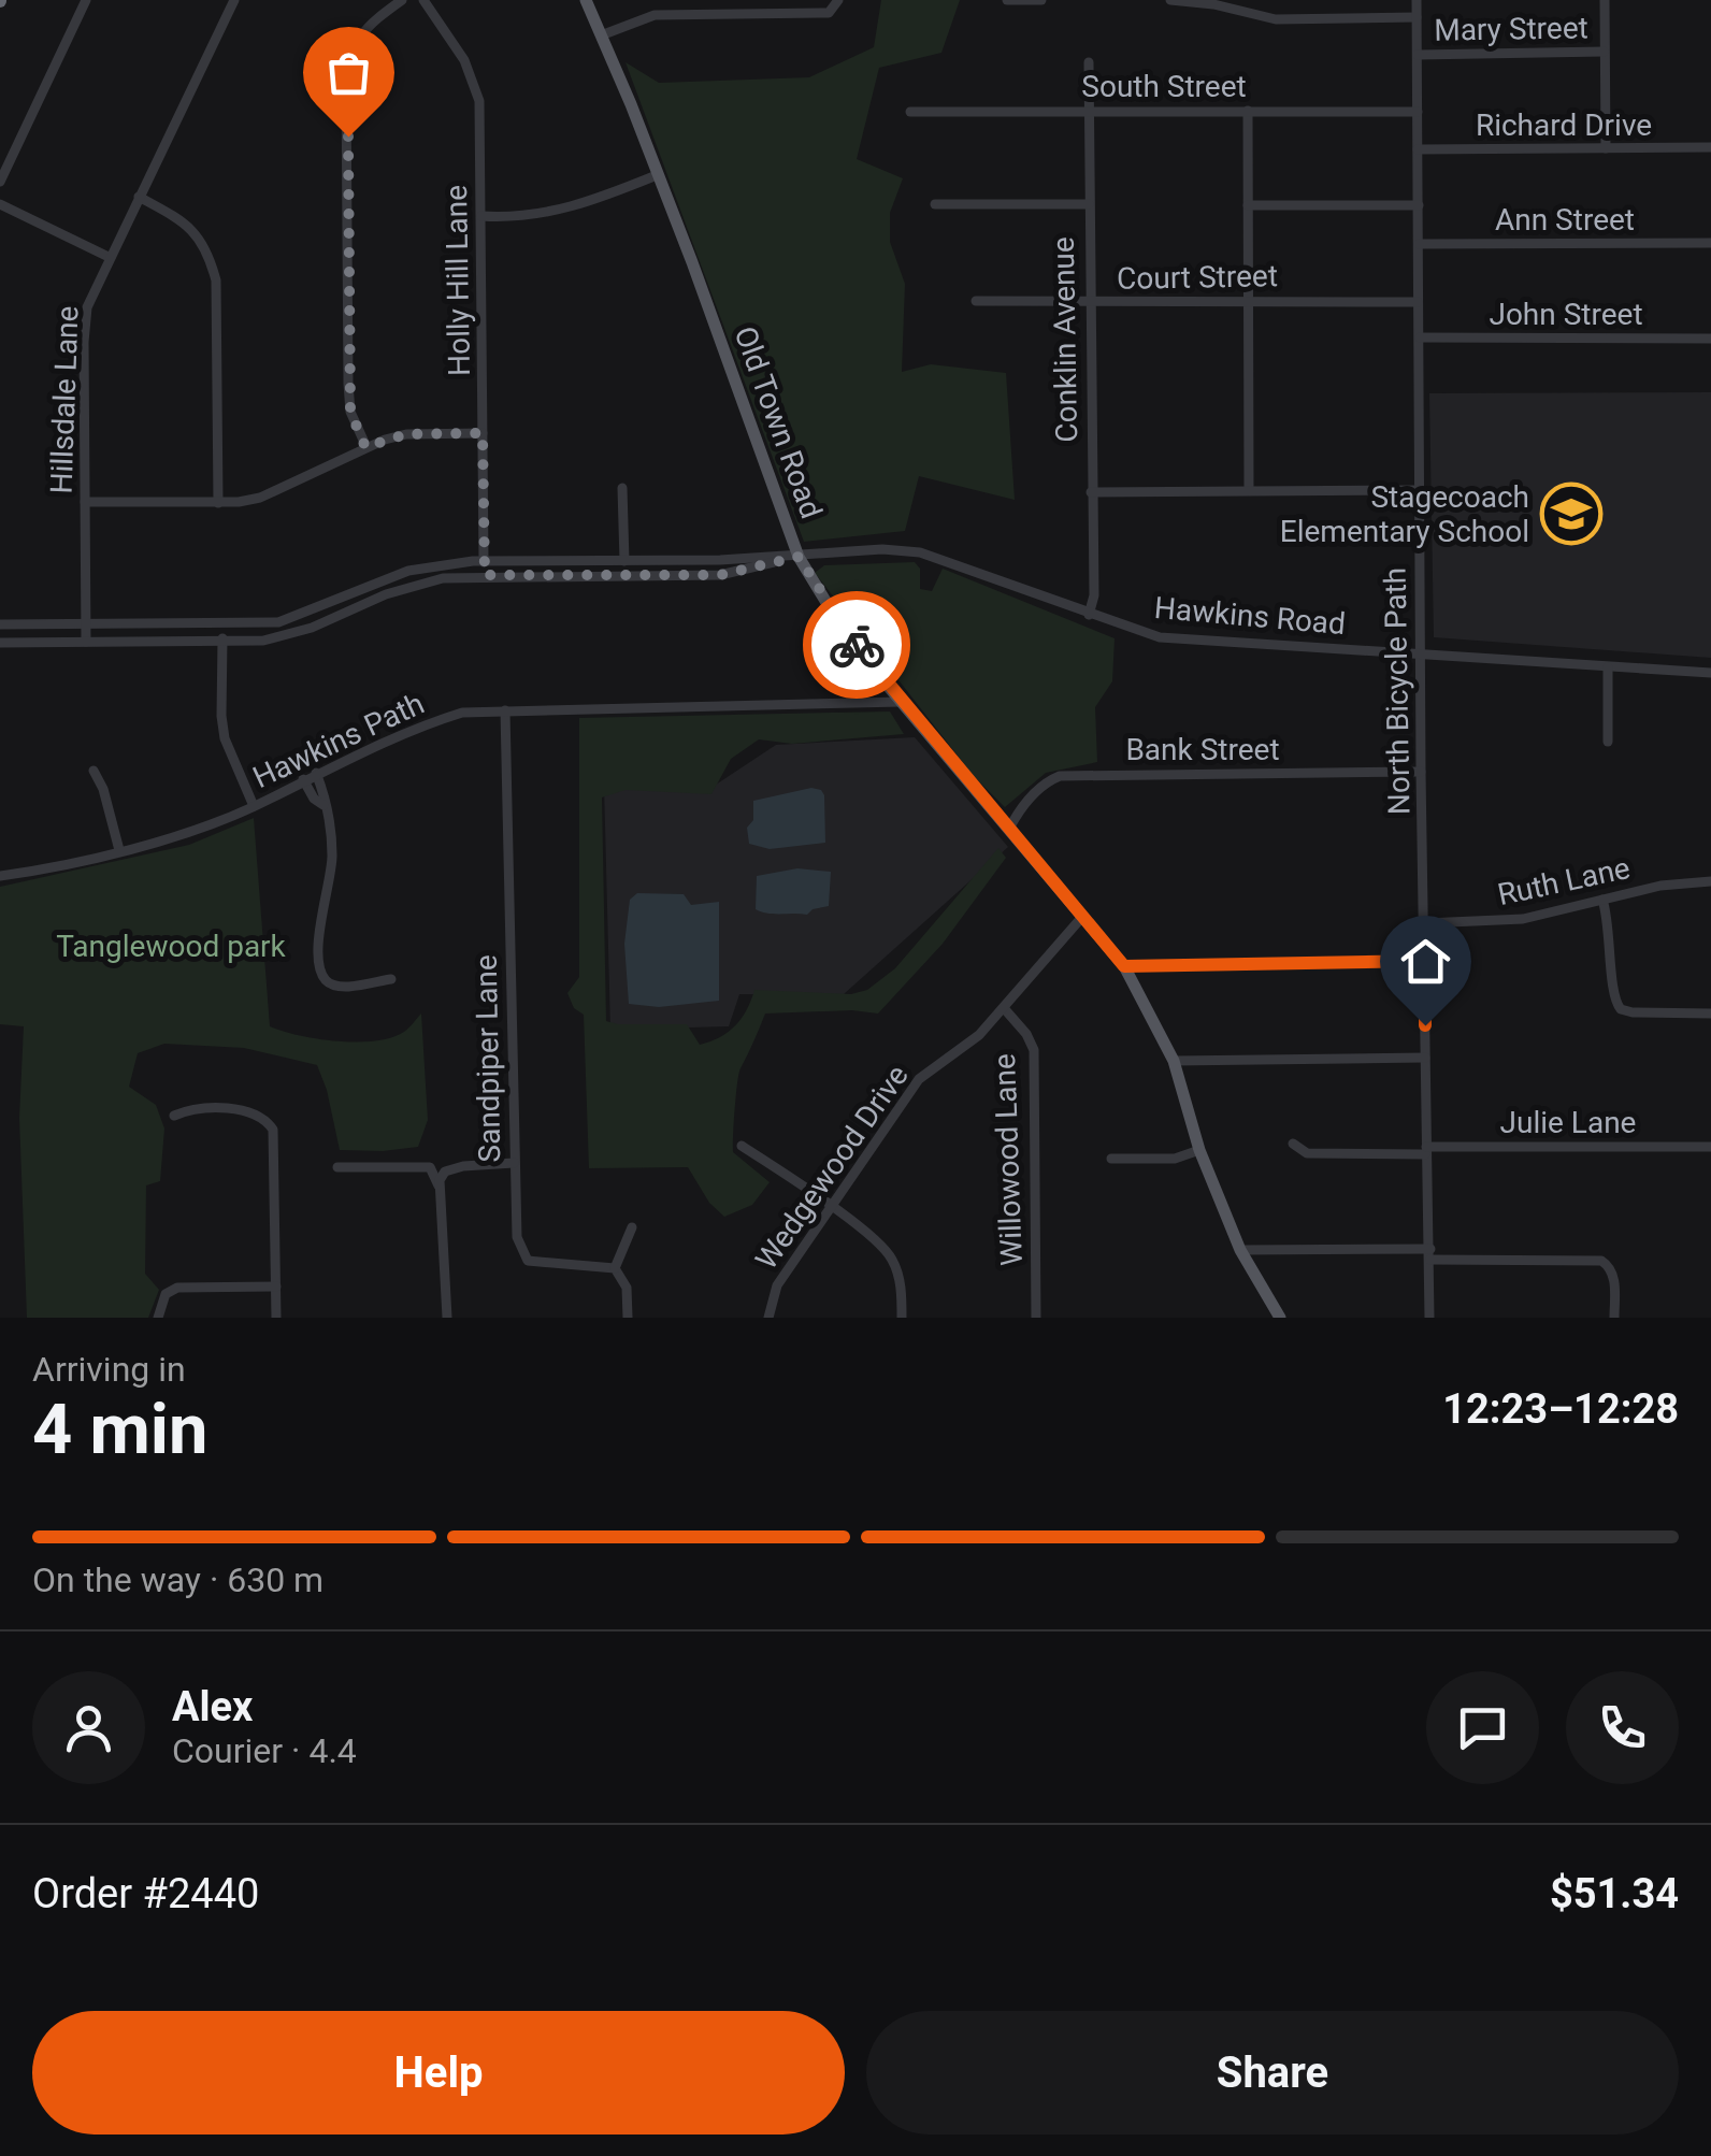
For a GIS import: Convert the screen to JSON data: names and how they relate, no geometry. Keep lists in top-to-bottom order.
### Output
{
  "streets": {
    "main road": ["Old Town Road"],
    "street": [
      "Mary Street",
      "South Street",
      "Richard Drive",
      "Ann Street",
      "Court Street",
      "Holly Hill Lane",
      "John Street",
      "Conklin Avenue",
      "Hillsdale Lane",
      "Hawkins Road",
      "North Bicycle Path",
      "Hawkins Path",
      "Bank Street",
      "Ruth Lane",
      "Sandpiper Lane",
      "Julie Lane",
      "Willowood Lane",
      "Wedgewood Drive"
    ]
  },
  "crossings": [
    ["Mary Street", "North Bicycle Path"],
    ["South Street", "Conklin Avenue"],
    ["South Street", "North Bicycle Path"],
    ["Richard Drive", "North Bicycle Path"],
    ["Ann Street", "North Bicycle Path"],
    ["Court Street", "Conklin Avenue"],
    ["Court Street", "North Bicycle Path"],
    ["John Street", "North Bicycle Path"],
    ["Conklin Avenue", "Hawkins Road"],
    ["Old Town Road", "Hawkins Road"],
    ["Old Town Road", "Hawkins Path"],
    ["Old Town Road", "Bank Street"],
    ["Old Town Road", "Wedgewood Drive"],
    ["Hawkins Road", "North Bicycle Path"],
    ["North Bicycle Path", "Bank Street"],
    ["North Bicycle Path", "Ruth Lane"],
    ["North Bicycle Path", "Julie Lane"],
    ["Hawkins Path", "Sandpiper Lane"],
    ["Willowood Lane", "Wedgewood Drive"]
  ],
  "parks": ["Tanglewood park"],
  "places": {
    "school or university": ["Stagecoach Elementary School"]
  },
  "page": {
    "heading": ["4 min", "Arriving in", "12:23–12:28"],
    "panel": [
      "Alex",
      "Courier · 4.4",
      "Order #2440",
      "$51.34"
    ],
    "bar": "On the way · 630 m",
    "buttons": ["Help", "Share"]
  }
}
